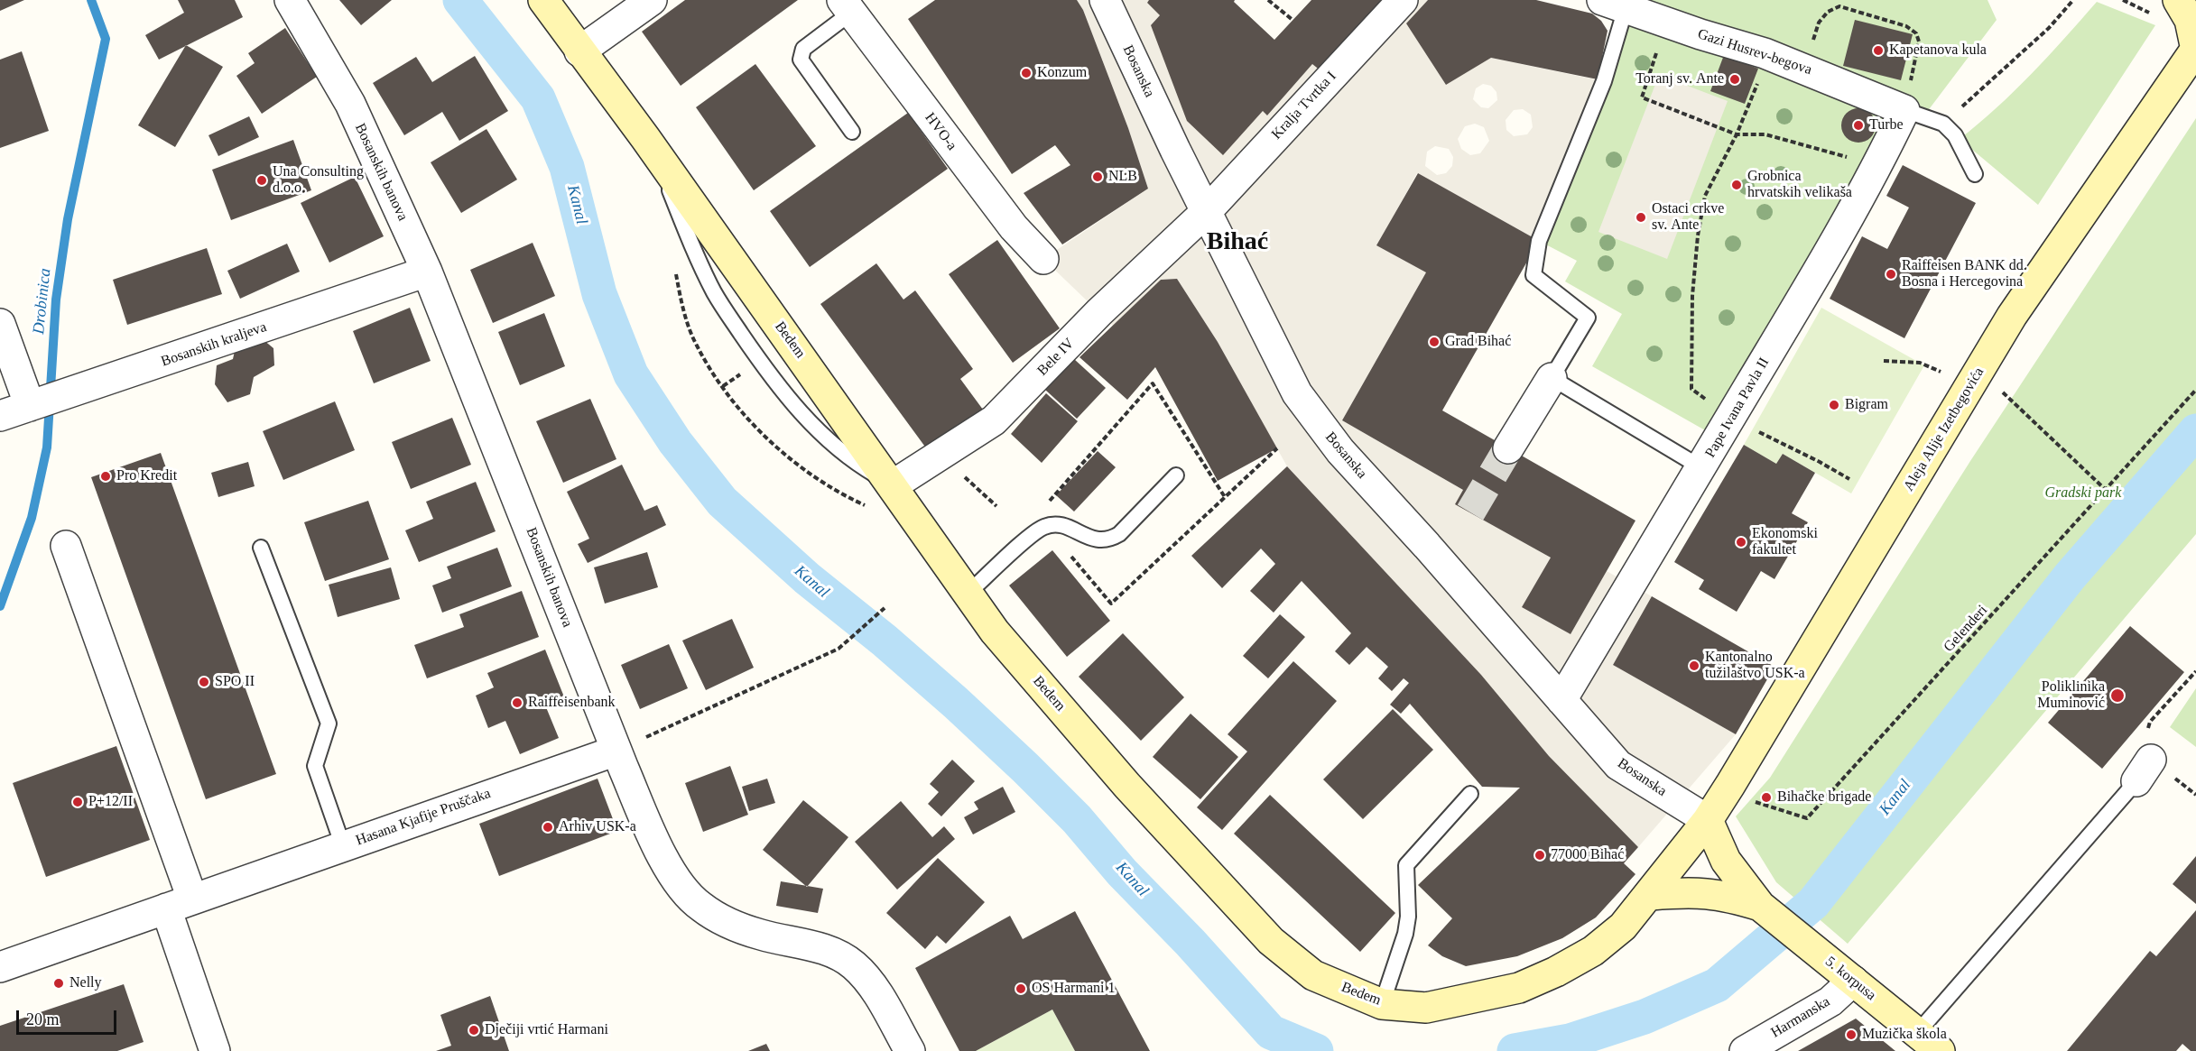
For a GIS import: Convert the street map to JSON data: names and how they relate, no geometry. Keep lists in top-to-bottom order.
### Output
{
  "streets": {
    "main road": ["Bedem", "Aleja Alije Izetbegovića", "5. korpusa"],
    "street": [
      "Gazi Husrev-begova",
      "Bosanska",
      "Kralja Tvrtka I",
      "HVO-a",
      "Bosanskih banova",
      "Bosanskih kraljeva",
      "Bele IV",
      "Pape Ivana Pavla II",
      "Hasana Kjafije Pruščaka",
      "Harmanska"
    ],
    "path": ["Gelenderi"]
  },
  "crossings": [
    ["Gazi Husrev-begova", "Pape Ivana Pavla II"],
    ["Bosanska", "Kralja Tvrtka I"],
    ["Bosanska", "Bedem"],
    ["Bosanska", "Bele IV"],
    ["Bosanska", "Pape Ivana Pavla II"],
    ["Bosanska", "Aleja Alije Izetbegovića"],
    ["Bosanska", "5. korpusa"],
    ["Kralja Tvrtka I", "Bele IV"],
    ["Bosanskih banova", "Bosanskih kraljeva"],
    ["Bosanskih banova", "Hasana Kjafije Pruščaka"],
    ["Bedem", "Bele IV"],
    ["Bedem", "Aleja Alije Izetbegovića"],
    ["Bedem", "5. korpusa"],
    ["Aleja Alije Izetbegovića", "Gelenderi"],
    ["Aleja Alije Izetbegovića", "5. korpusa"],
    ["5. korpusa", "Harmanska"]
  ],
  "districts": ["Bihać"],
  "water": ["Kanal", "Drobinica"],
  "parks": ["Gradski park"],
  "places": [
    "Kapetanova kula",
    "Konzum",
    "Toranj sv. Ante",
    "Turbe",
    "NLB",
    "Una Consulting d.o.o.",
    "Grobnica hrvatskih velikaša",
    "Ostaci crkve sv. Ante",
    "Raiffeisen BANK dd. Bosna i Hercegovina",
    "Grad Bihać",
    "Bigram",
    "Pro Kredit",
    "Ekonomski fakultet",
    "Kantonalno tužilaštvo USK-a",
    "SPO II",
    "Poliklinika Muminović",
    "Raiffeisenbank",
    "Bihačke brigade",
    "P+12/II",
    "Arhiv USK-a",
    "77000 Bihać",
    "Nelly",
    "OS Harmani 1",
    "Dječiji vrtić Harmani",
    "Muzička škola"
  ],
  "scale_bar": "20 m"
}
